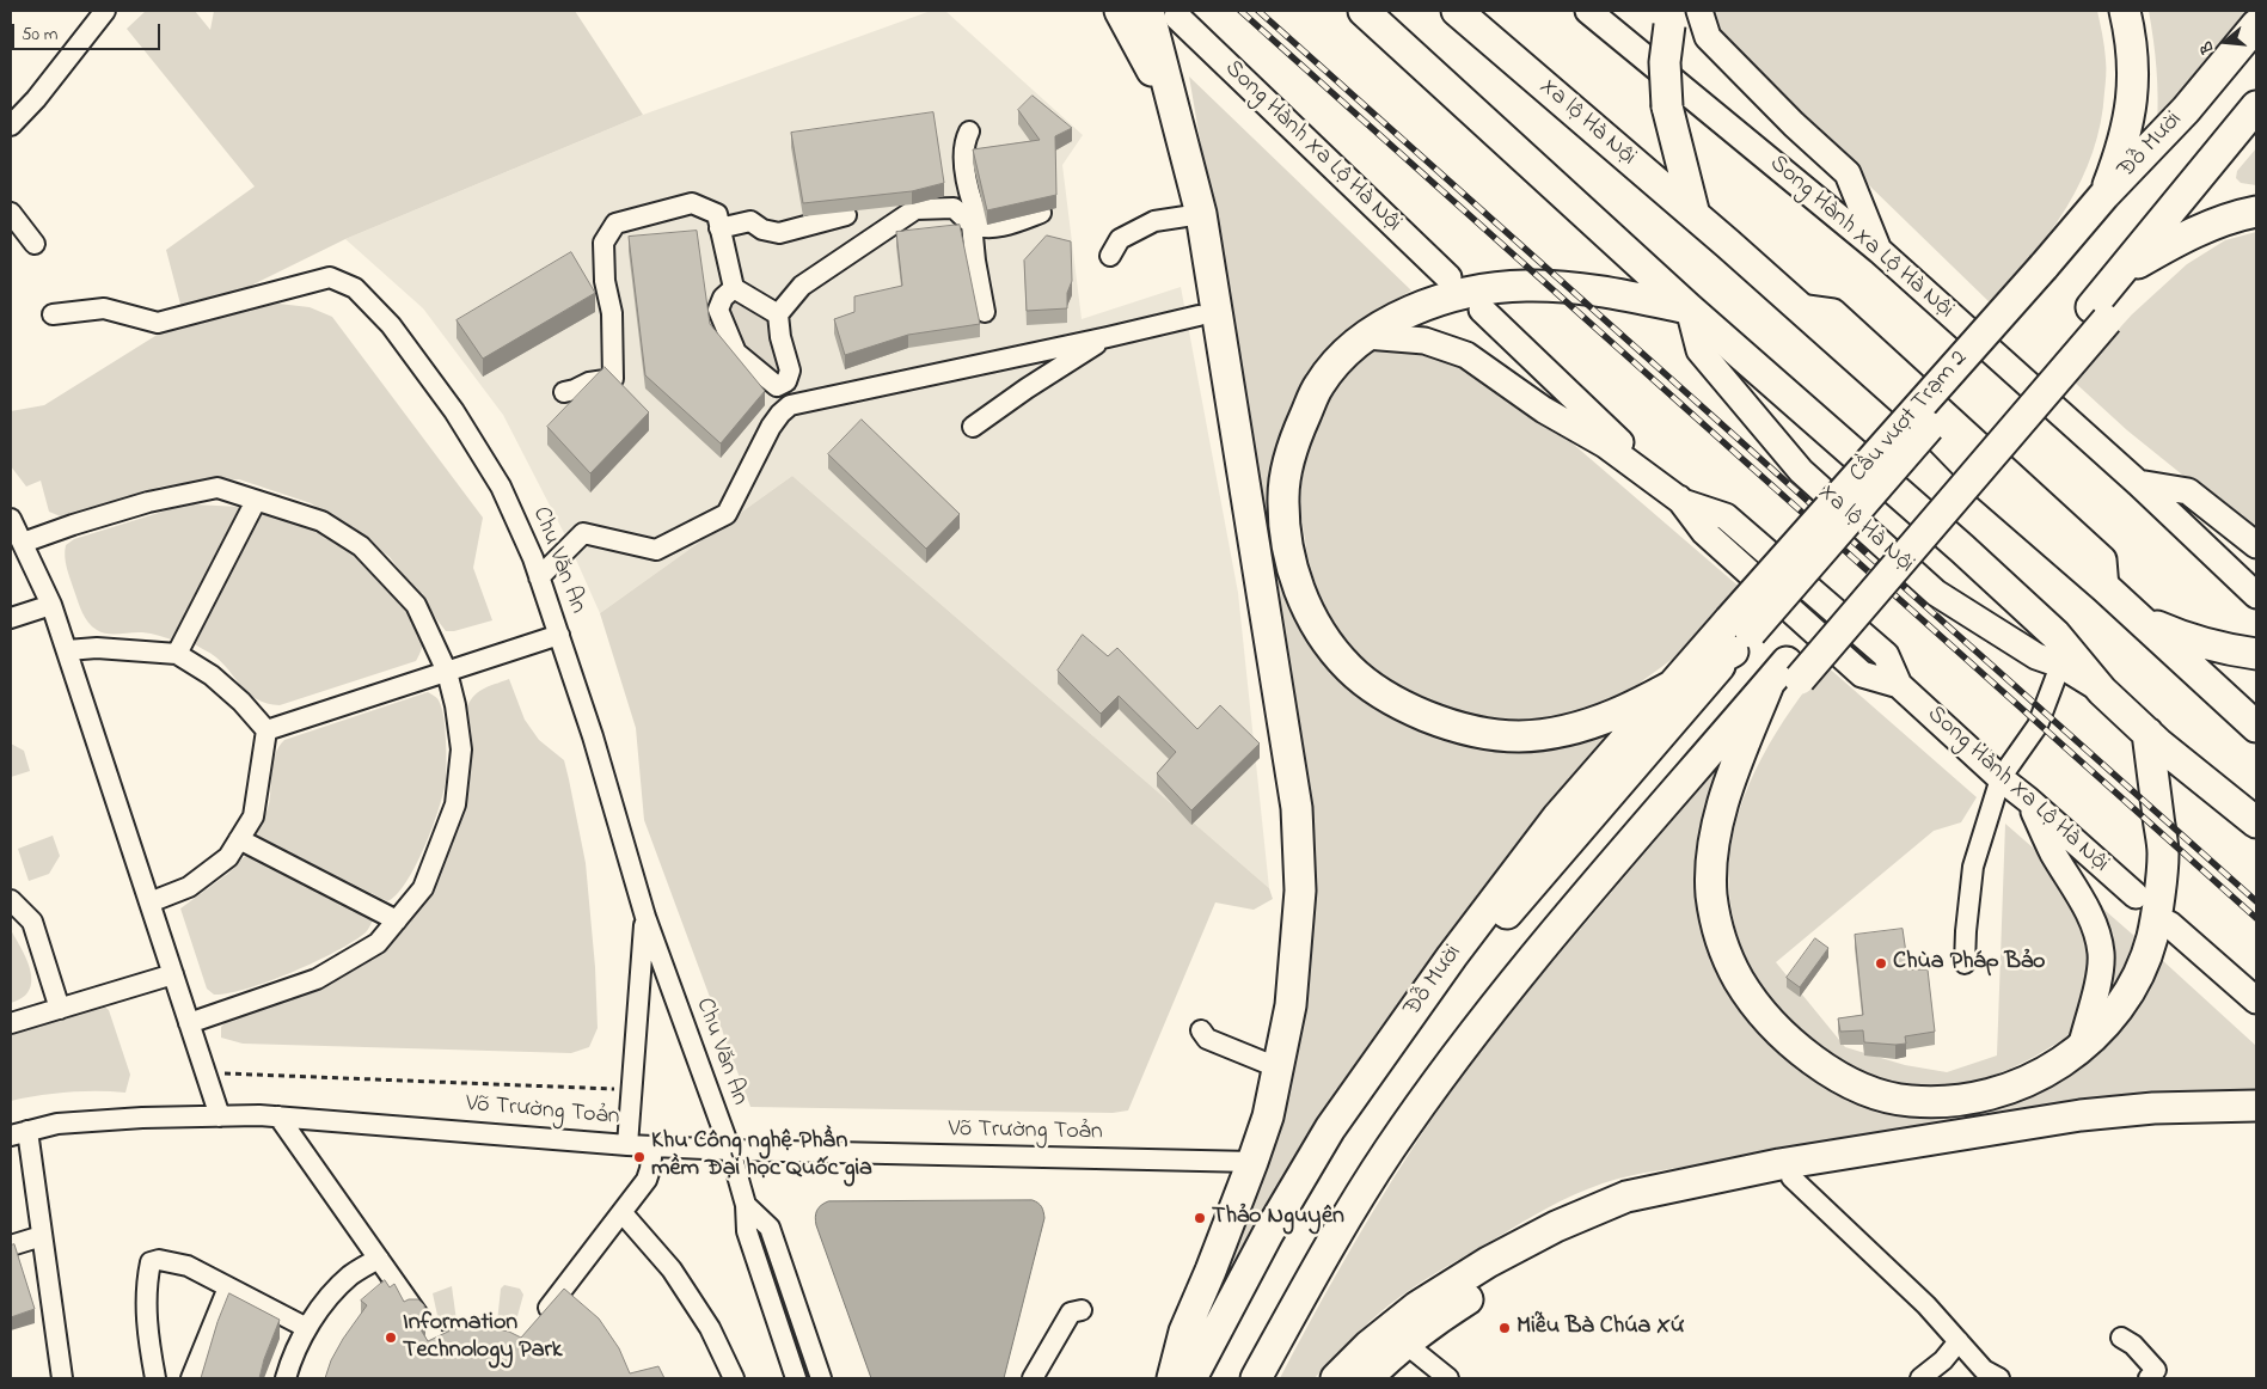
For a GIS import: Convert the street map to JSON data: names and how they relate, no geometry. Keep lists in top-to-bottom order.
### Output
{
  "streets": {
    "highway": ["Xa lộ Hà Nội", "Đỗ Mười", "Cầu vượt Trạm 2"],
    "main road": ["Song Hành Xa Lộ Hà Nội"],
    "street": ["Chu Văn An", "Võ Trường Toản"]
  },
  "crossings": [
    ["Đỗ Mười", "Cầu vượt Trạm 2"],
    ["Chu Văn An", "Võ Trường Toản"]
  ],
  "places": [
    "Chùa Pháp Bảo",
    "Khu Công nghệ Phần mềm Đại học Quốc gia",
    "Thảo Nguyên",
    "Miễu Bà Chúa Xứ",
    "Information Technology Park"
  ],
  "scale_bar": "50 m",
  "north": "left"
}
